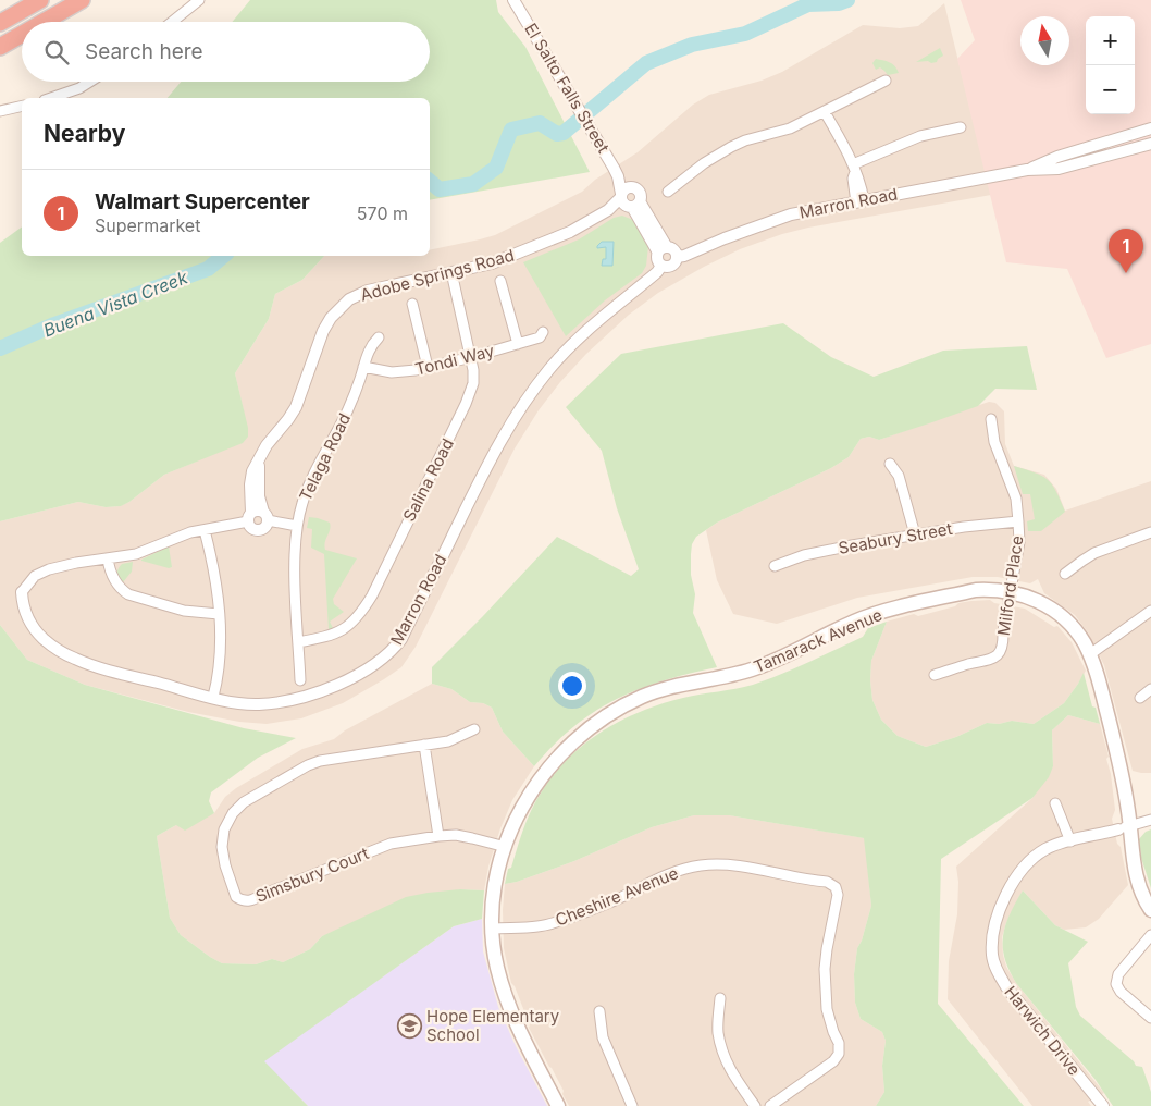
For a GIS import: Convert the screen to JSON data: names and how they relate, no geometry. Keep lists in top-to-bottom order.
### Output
{
  "streets": {
    "main road": ["Tamarack Avenue"],
    "street": [
      "El Salto Falls Street",
      "Marron Road",
      "Adobe Springs Road",
      "Tondi Way",
      "Telaga Road",
      "Salina Road",
      "Seabury Street",
      "Milford Place",
      "Simsbury Court",
      "Cheshire Avenue",
      "Harwich Drive"
    ]
  },
  "crossings": [
    ["El Salto Falls Street", "Marron Road"],
    ["El Salto Falls Street", "Adobe Springs Road"],
    ["Adobe Springs Road", "Salina Road"],
    ["Tondi Way", "Telaga Road"],
    ["Tondi Way", "Salina Road"],
    ["Telaga Road", "Salina Road"],
    ["Seabury Street", "Milford Place"],
    ["Milford Place", "Tamarack Avenue"],
    ["Tamarack Avenue", "Simsbury Court"],
    ["Tamarack Avenue", "Cheshire Avenue"],
    ["Tamarack Avenue", "Harwich Drive"]
  ],
  "water": ["Buena Vista Creek"],
  "places": {
    "school or university": ["Hope Elementary School"]
  },
  "north": "top",
  "page": {
    "map_buttons": ["+", "−"],
    "search": "Search here",
    "heading": "Nearby",
    "list": [
      {
        "mark": "1",
        "name": "Walmart Supercenter",
        "note": "Supermarket",
        "value": "570 m"
      }
    ],
    "pins": "1"
  }
}
